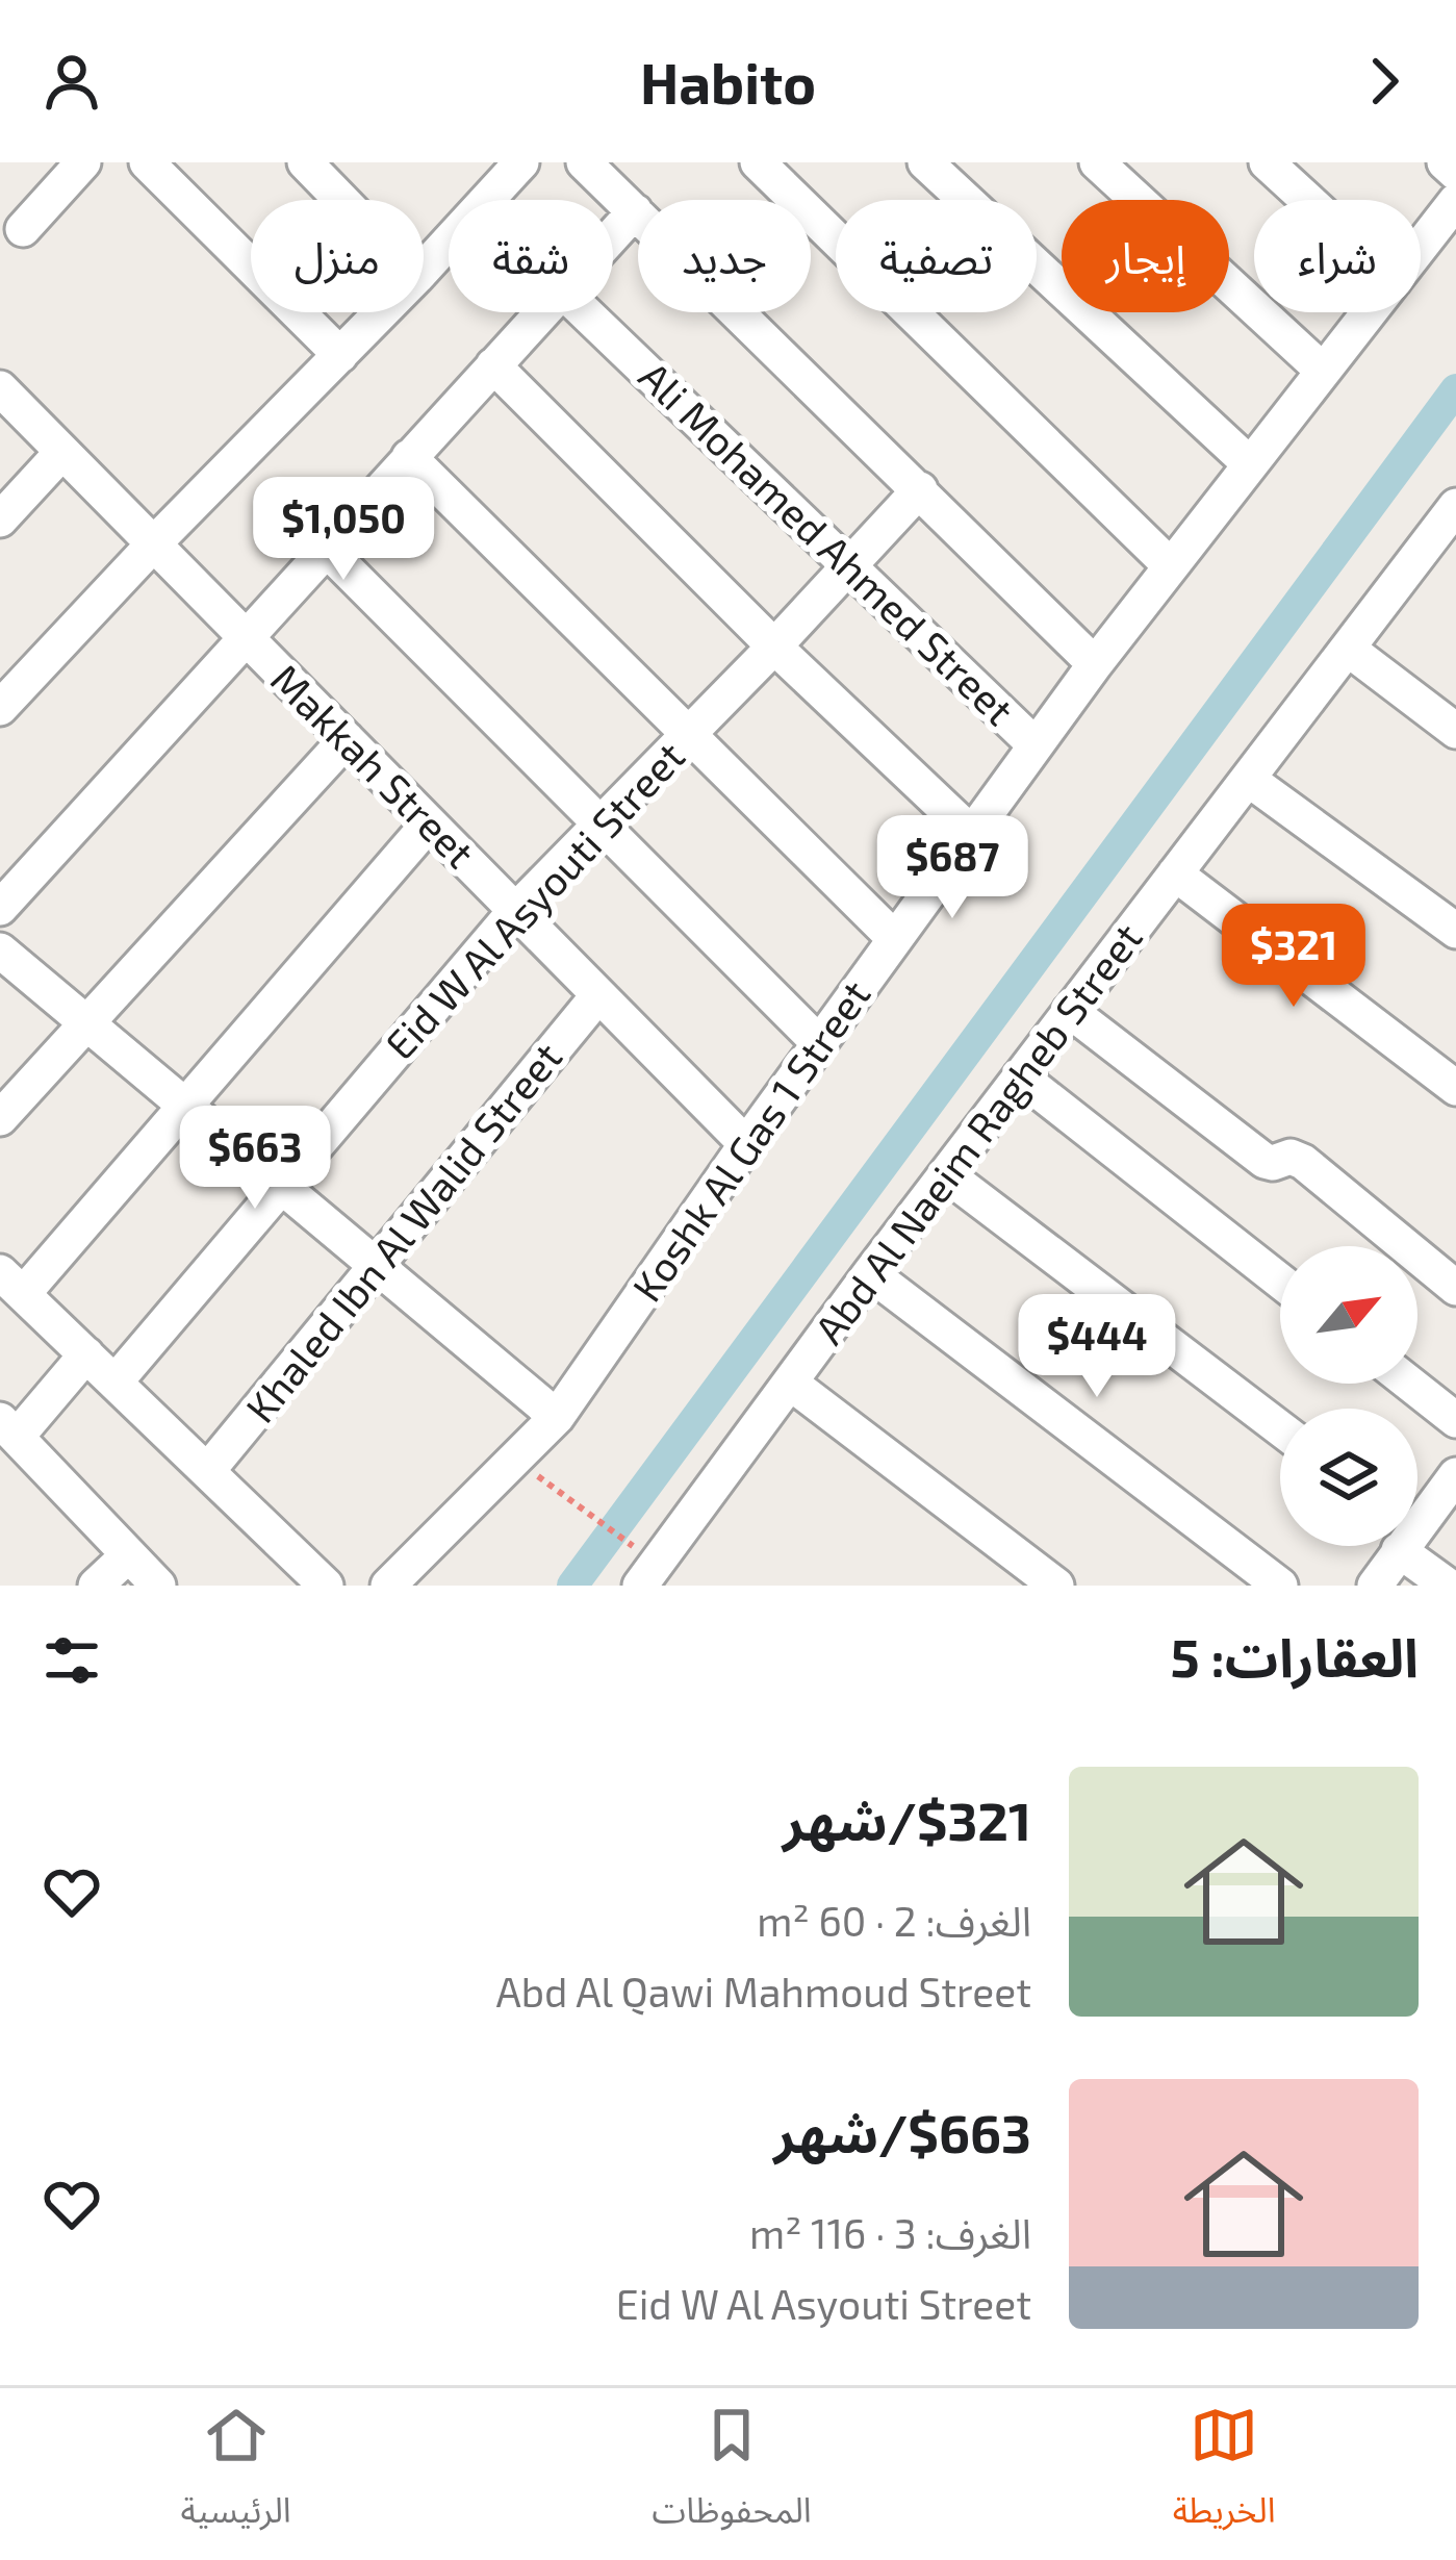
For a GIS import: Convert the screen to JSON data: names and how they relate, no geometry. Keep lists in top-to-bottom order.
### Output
{
  "streets": {
    "street": [
      "Ali Mohamed Ahmed Street",
      "Makkah Street",
      "Eid W Al Asyouti Street",
      "Abd Al Naeim Ragheb Street",
      "Koshk Al Gas 1 Street",
      "Khaled Ibn Al Walid Street"
    ]
  },
  "crossings": [
    ["Ali Mohamed Ahmed Street", "Eid W Al Asyouti Street"],
    ["Ali Mohamed Ahmed Street", "Koshk Al Gas 1 Street"],
    ["Makkah Street", "Eid W Al Asyouti Street"],
    ["Makkah Street", "Koshk Al Gas 1 Street"],
    ["Makkah Street", "Khaled Ibn Al Walid Street"]
  ],
  "north": "top right",
  "page": {
    "header": "Habito",
    "chip": [
      "شراء",
      "إيجار",
      "تصفية",
      "جديد",
      "شقة",
      "منزل"
    ],
    "price": [
      "$1,050",
      "$687",
      "$321",
      "$663",
      "$444"
    ],
    "heading": "العقارات: 5",
    "list": [
      {
        "name": "$321/شهر",
        "note": "الغرف: 2 · 60 m² · Abd Al Qawi Mahmoud Street"
      },
      {
        "name": "$663/شهر",
        "note": "الغرف: 3 · 116 m² · Eid W Al Asyouti Street"
      }
    ],
    "tabs": ["الخريطة", "المحفوظات", "الرئيسية"]
  }
}
